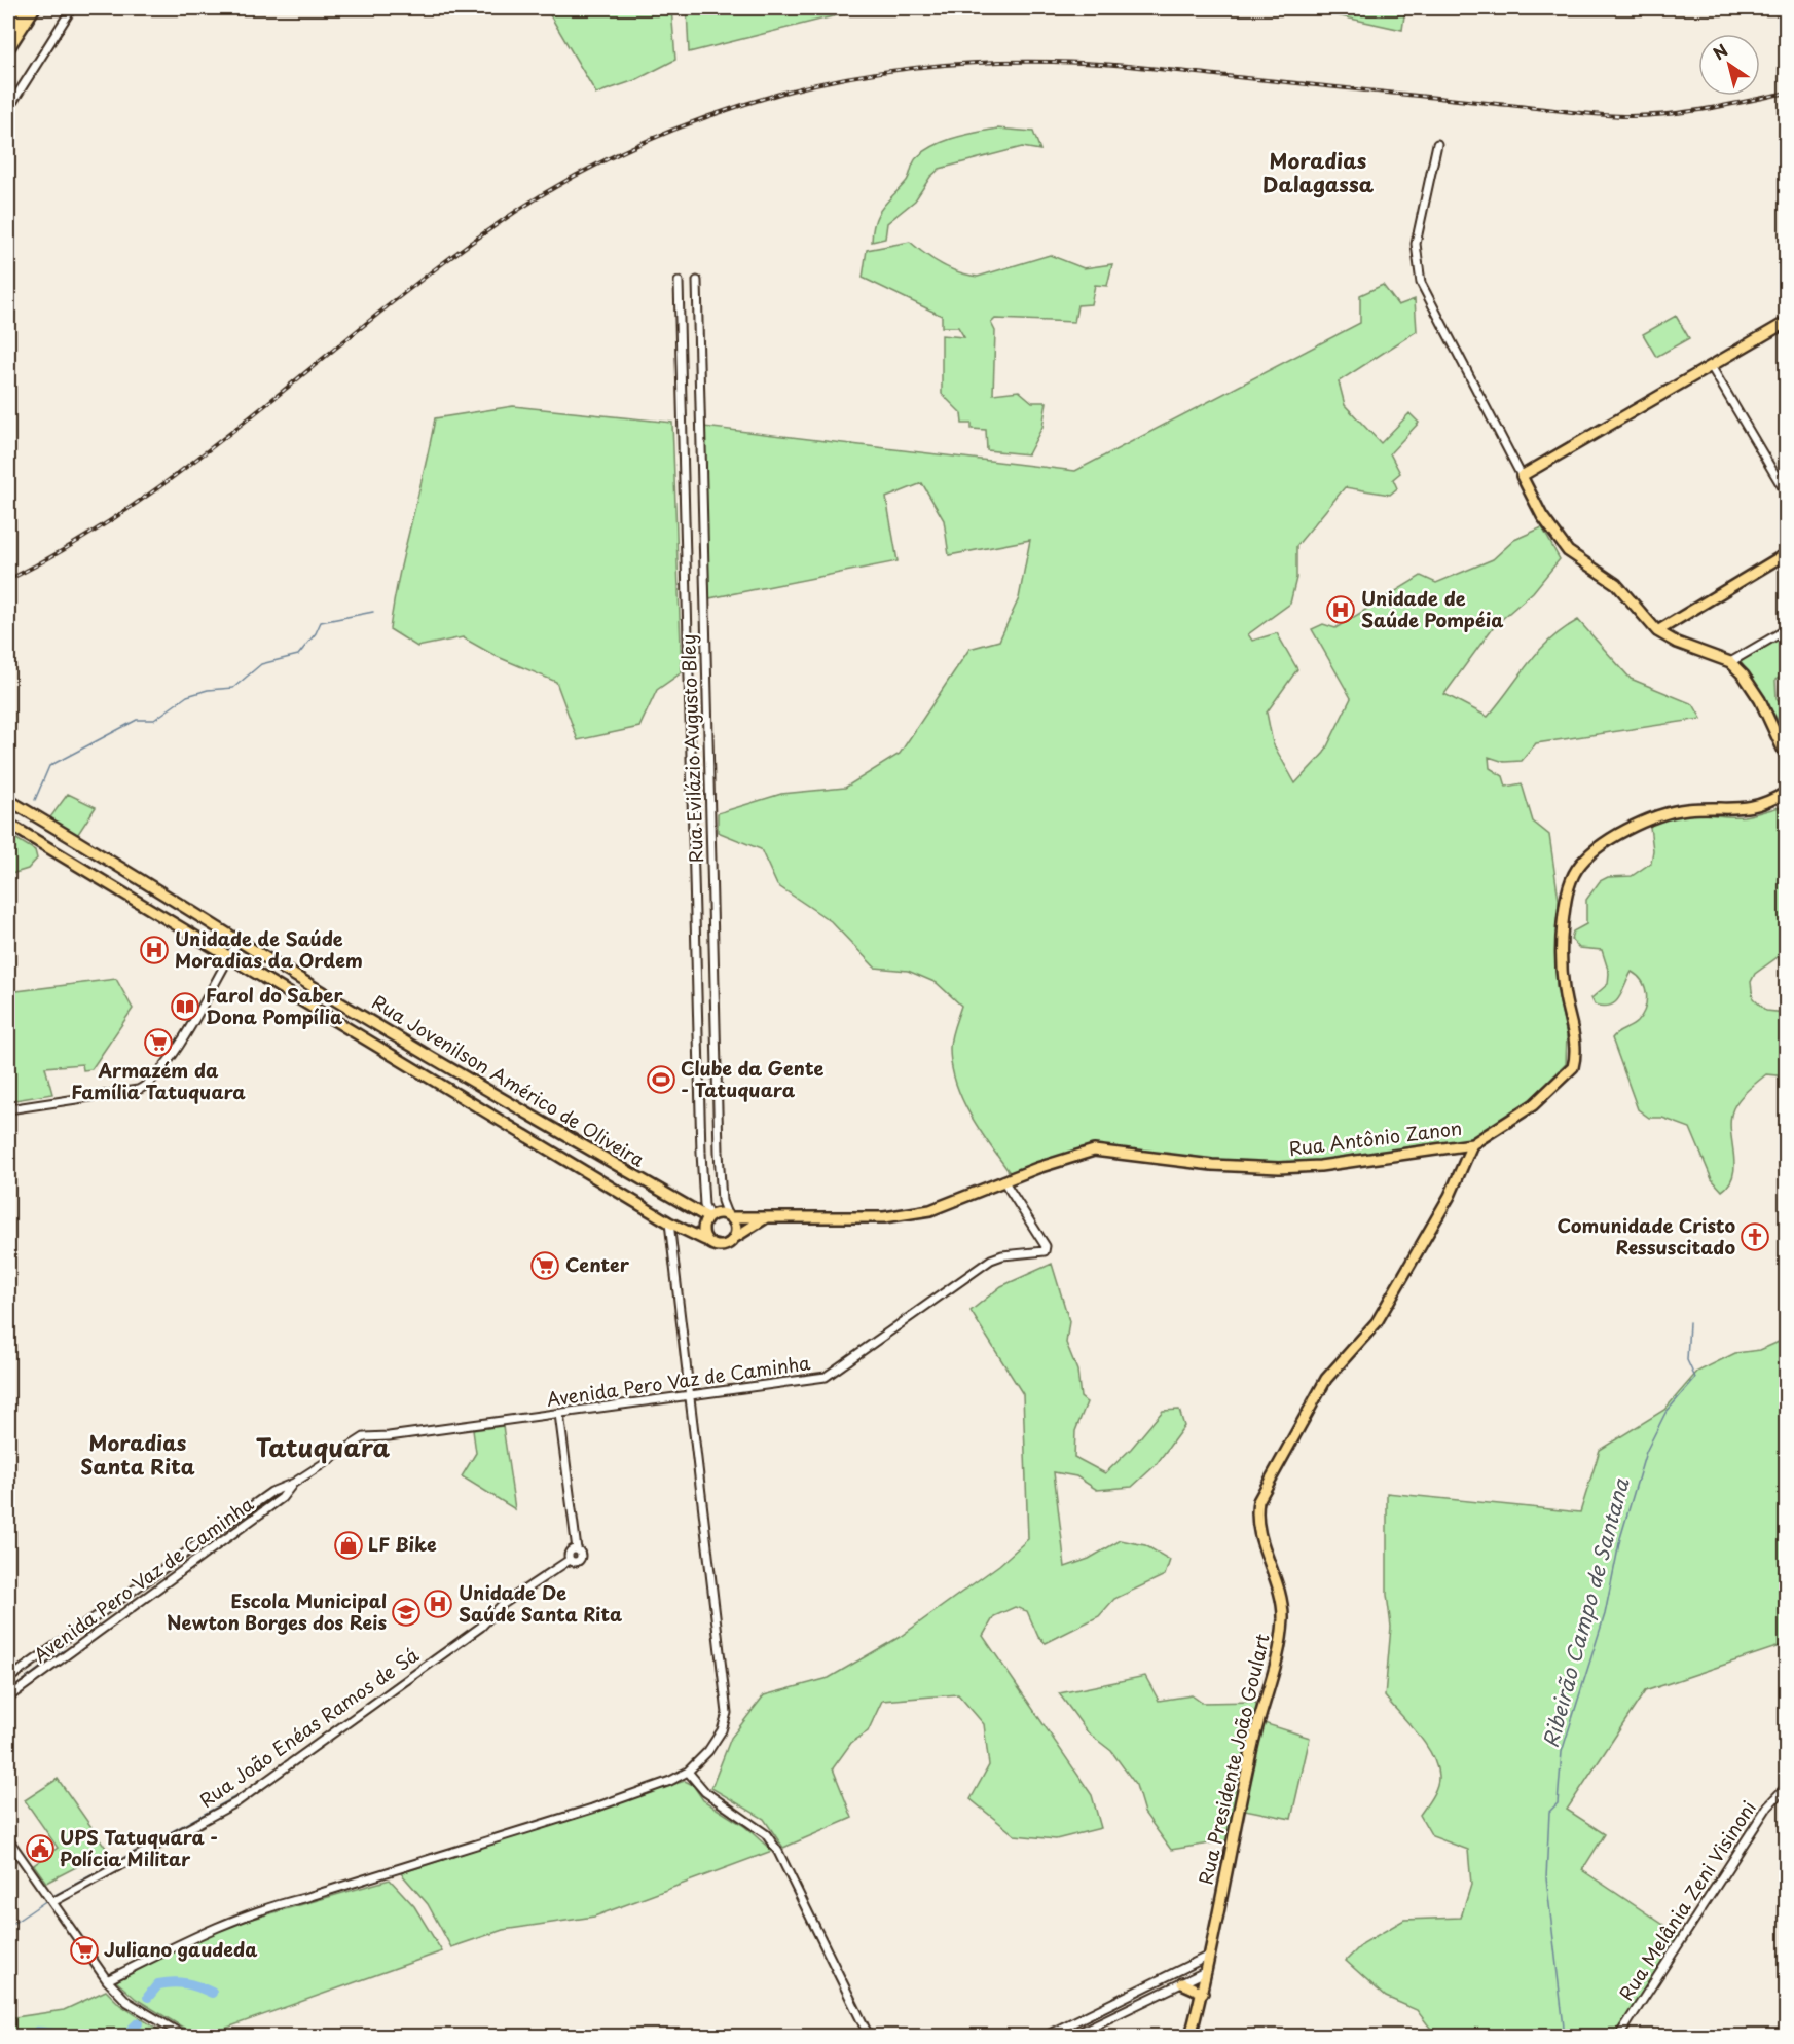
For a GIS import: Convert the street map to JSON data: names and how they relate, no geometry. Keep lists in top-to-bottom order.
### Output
{
  "streets": {
    "main road": ["Rua Jovenilson Américo de Oliveira", "Rua Antônio Zanon", "Rua Presidente João Goulart"],
    "street": [
      "Rua Evilázio Augusto Bley",
      "Avenida Pero Vaz de Caminha",
      "Rua João Enéas Ramos de Sá",
      "Rua Melânia Zeni Visinoni"
    ]
  },
  "crossings": [
    ["Rua Evilázio Augusto Bley", "Rua Jovenilson Américo de Oliveira"],
    ["Rua Evilázio Augusto Bley", "Rua Antônio Zanon"],
    ["Rua Jovenilson Américo de Oliveira", "Rua Antônio Zanon"],
    ["Rua Antônio Zanon", "Avenida Pero Vaz de Caminha"],
    ["Rua Antônio Zanon", "Rua Presidente João Goulart"],
    ["Avenida Pero Vaz de Caminha", "Rua João Enéas Ramos de Sá"]
  ],
  "districts": ["Moradias Dalagassa", "Moradias Santa Rita", "Tatuquara"],
  "water": ["Ribeirão Campo de Santana"],
  "places": {
    "hospital": ["Unidade de Saúde Pompéia", "Unidade de Saúde Moradias da Ordem", "Unidade De Saúde Santa Rita"],
    "library": ["Farol do Saber Dona Pompília"],
    "supermarket": ["Armazém da Família Tatuquara", "Center", "Juliano gaudeda"],
    "sports": ["Clube da Gente - Tatuquara"],
    "church": ["Comunidade Cristo Ressuscitado"],
    "shop": ["LF Bike"],
    "school or university": ["Escola Municipal Newton Borges dos Reis"],
    "public building": ["UPS Tatuquara - Polícia Militar"]
  },
  "north": "top left"
}
